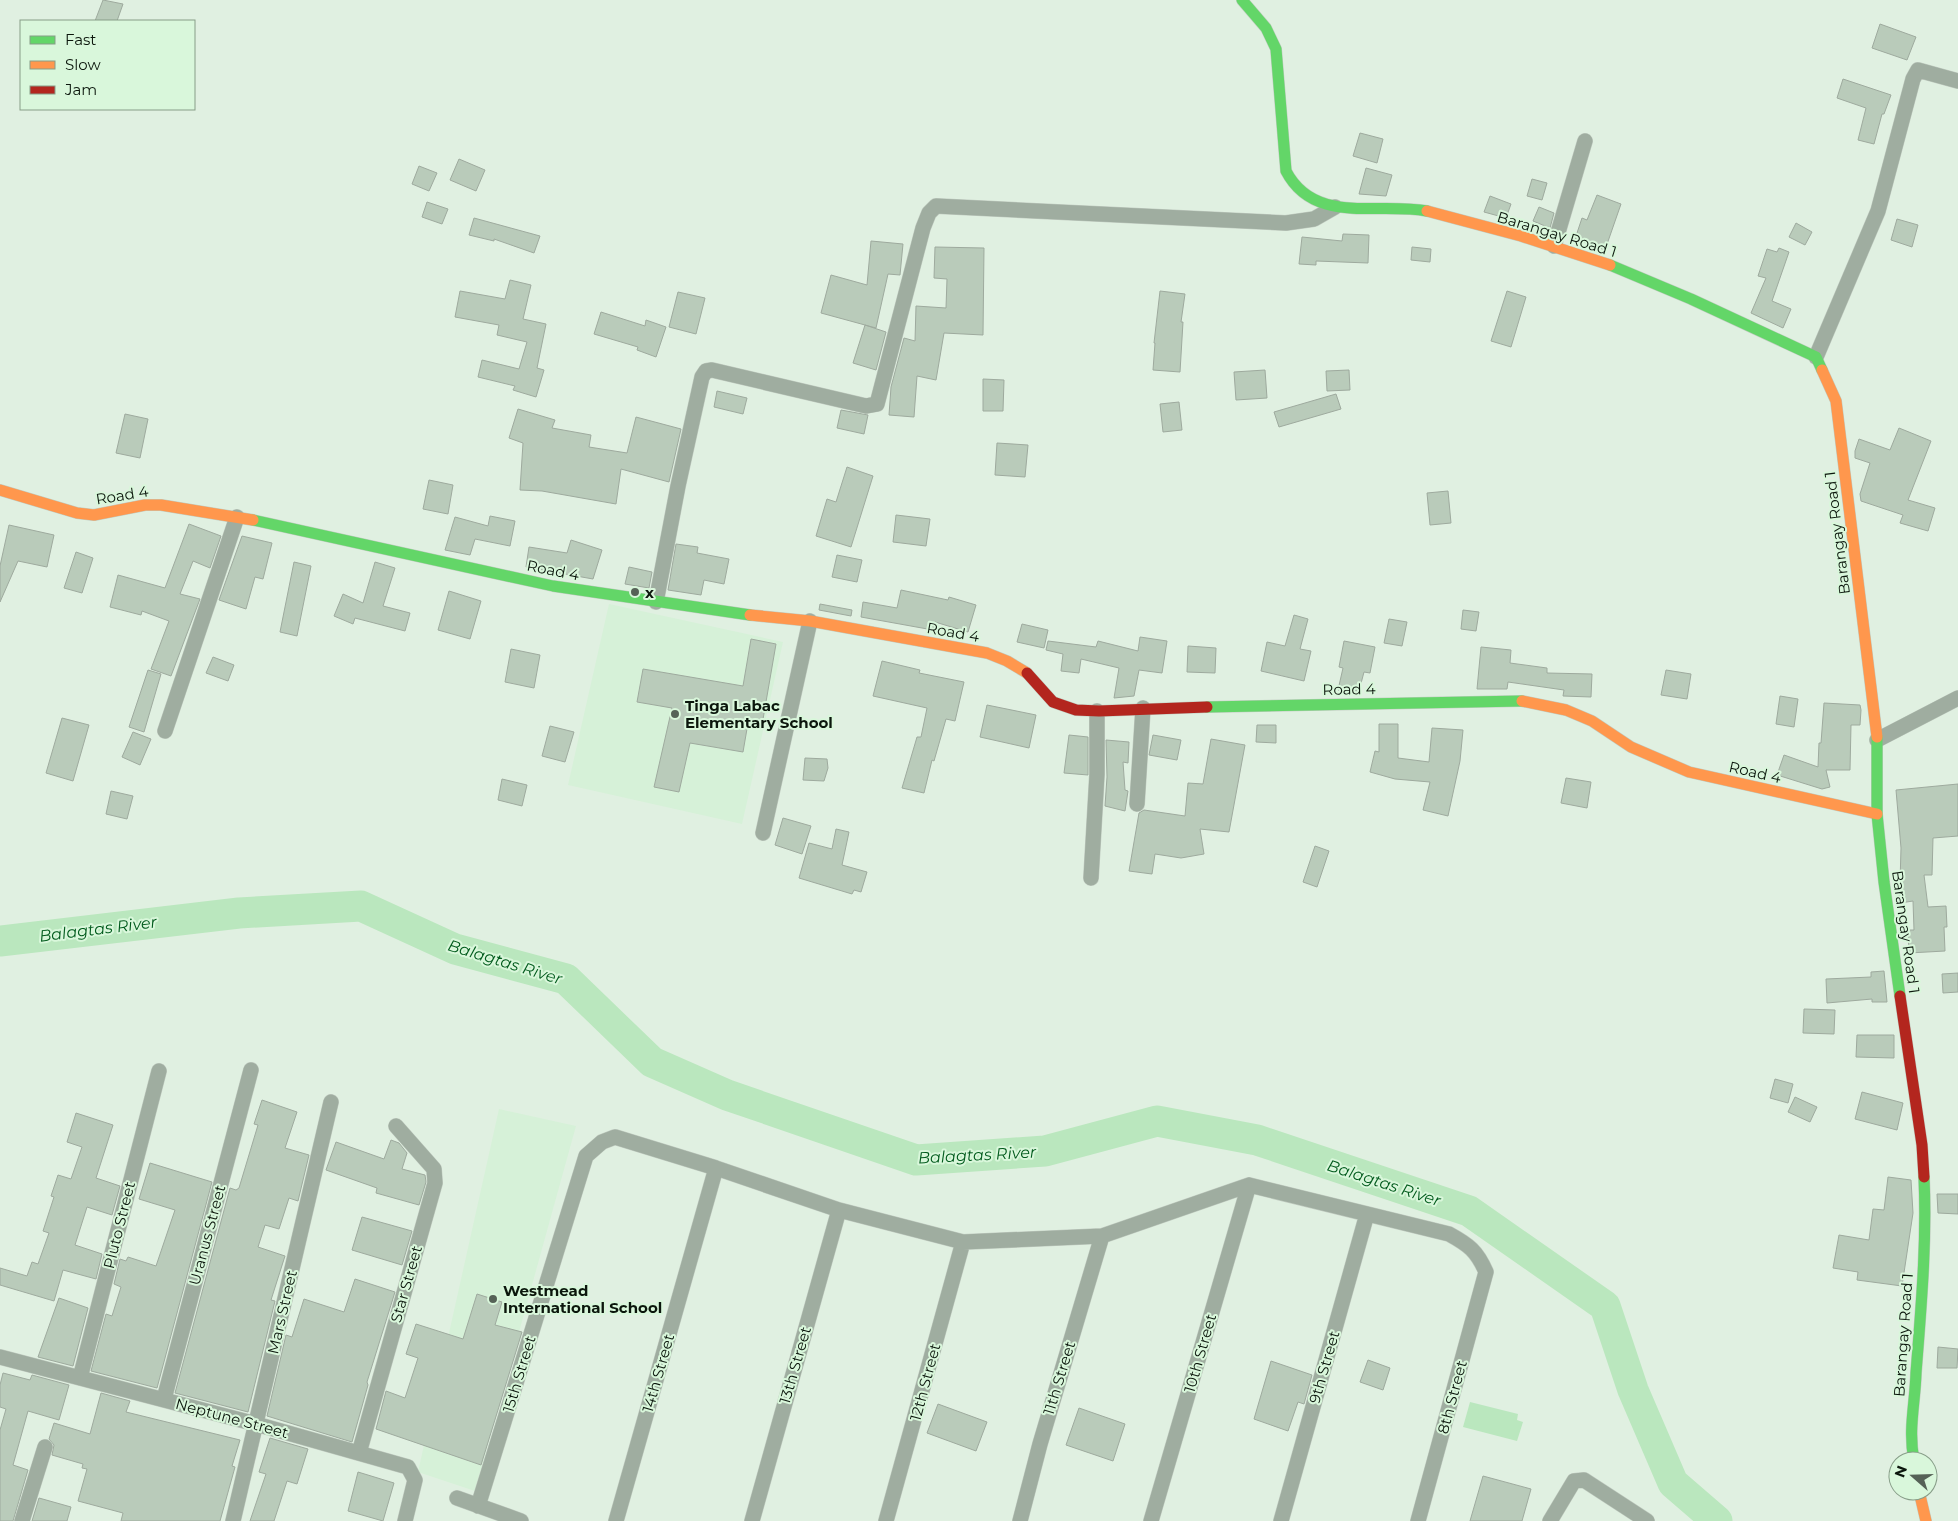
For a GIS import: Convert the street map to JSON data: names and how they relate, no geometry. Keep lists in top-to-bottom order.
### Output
{
  "streets": {
    "street": [
      "Barangay Road 1",
      "Road 4",
      "Pluto Street",
      "Uranus Street",
      "Star Street",
      "Mars Street",
      "10th Street",
      "13th Street",
      "9th Street",
      "14th Street",
      "15th Street",
      "11th Street",
      "12th Street",
      "8th Street",
      "Neptune Street"
    ]
  },
  "crossings": [
    ["Barangay Road 1", "Road 4"],
    ["Pluto Street", "Neptune Street"],
    ["Uranus Street", "Neptune Street"],
    ["Star Street", "Neptune Street"],
    ["Mars Street", "Neptune Street"],
    ["9th Street", "8th Street"],
    ["14th Street", "15th Street"]
  ],
  "water": ["Balagtas River"],
  "places": ["x", "Tinga Labac Elementary School", "Westmead International School"],
  "legend": ["Fast", "Slow", "Jam"],
  "north": "left"
}
